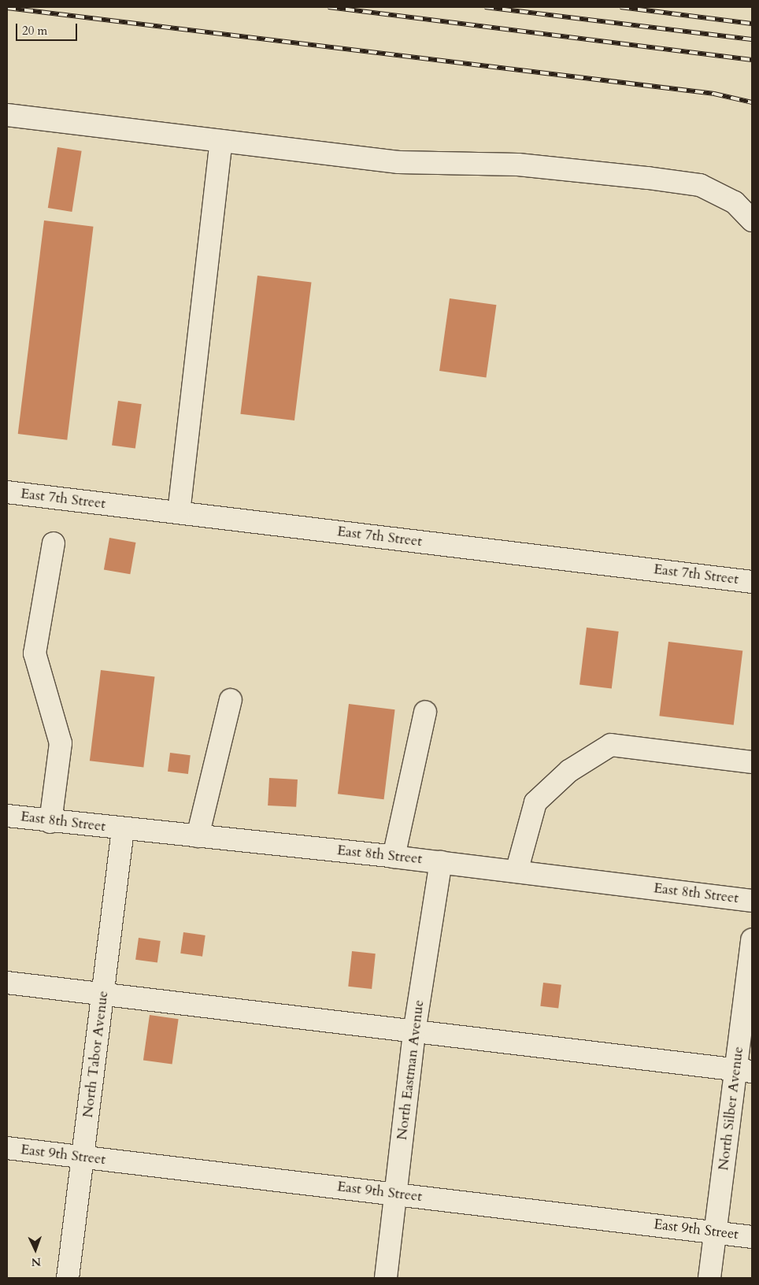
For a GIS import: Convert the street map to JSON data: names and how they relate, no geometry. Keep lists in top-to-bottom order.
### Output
{
  "streets": {
    "street": [
      "East 7th Street",
      "East 8th Street",
      "North Tabor Avenue",
      "North Eastman Avenue",
      "North Silber Avenue",
      "East 9th Street"
    ]
  },
  "crossings": [
    ["East 8th Street", "North Tabor Avenue"],
    ["East 8th Street", "North Eastman Avenue"],
    ["North Tabor Avenue", "East 9th Street"],
    ["North Eastman Avenue", "East 9th Street"],
    ["North Silber Avenue", "East 9th Street"]
  ],
  "scale_bar": "20 m",
  "north": "bottom"
}
